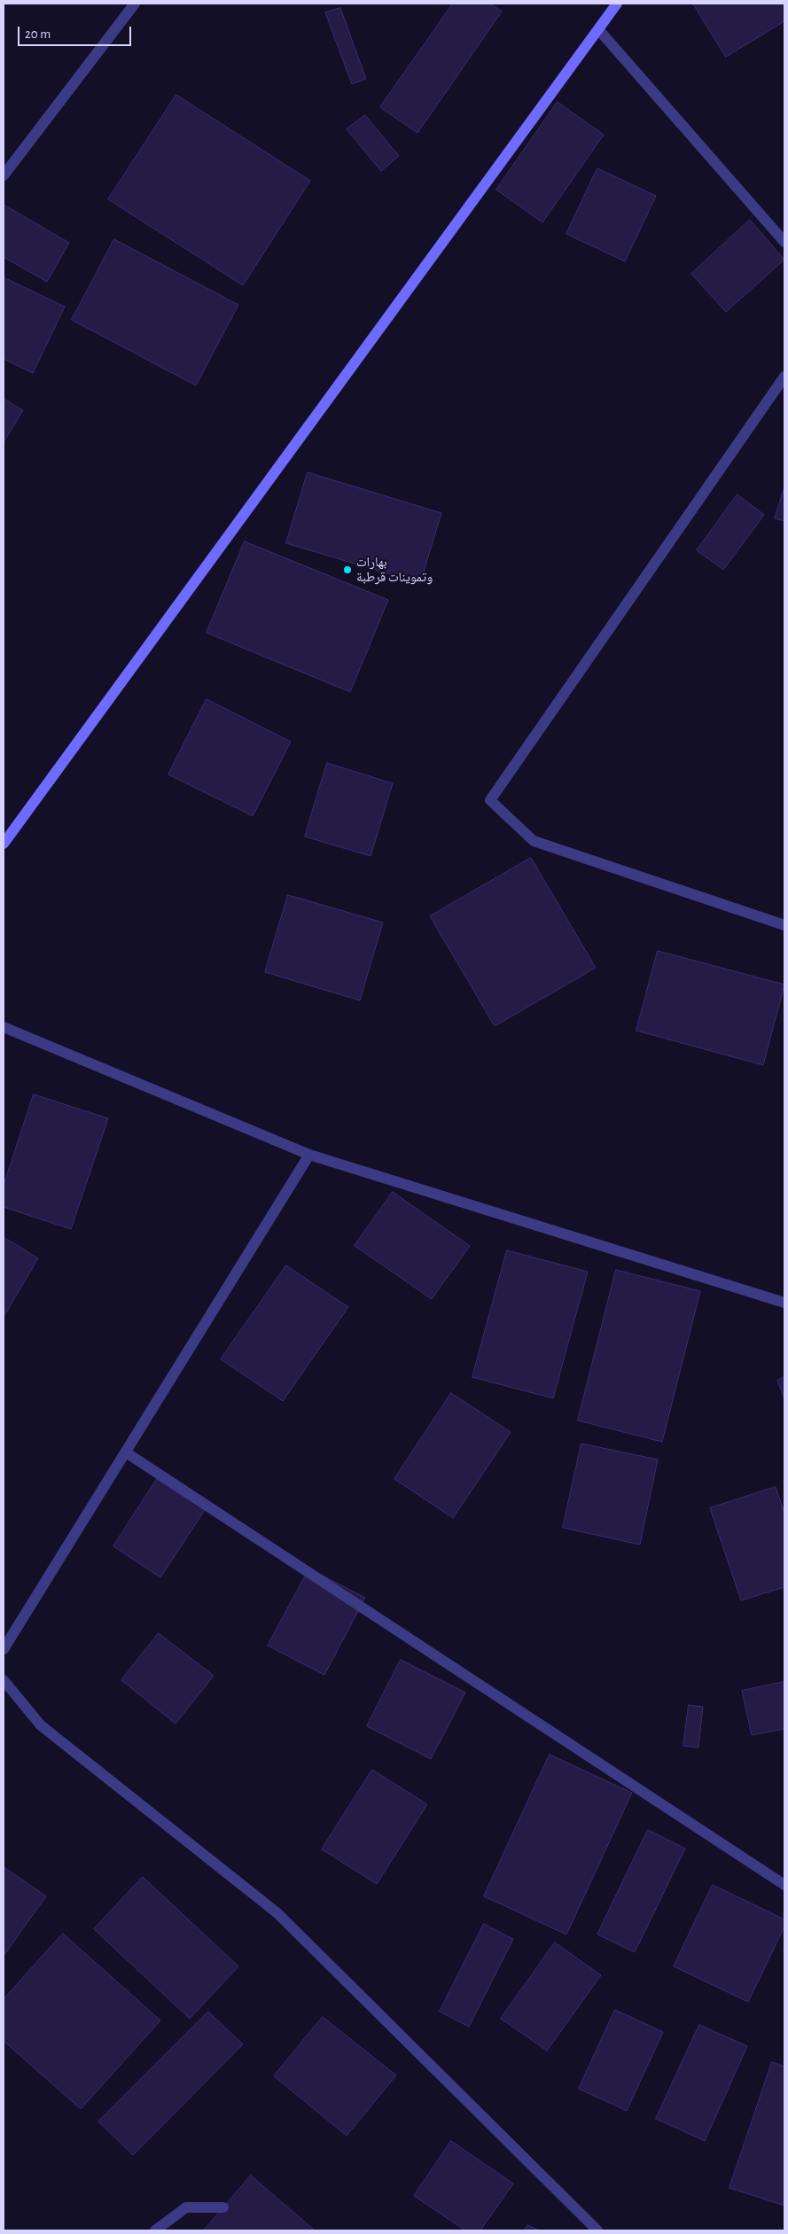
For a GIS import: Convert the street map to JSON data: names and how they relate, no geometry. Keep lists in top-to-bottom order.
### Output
{
  "places": ["بهارات وتموينات قرطبة"],
  "scale_bar": "20 m"
}
